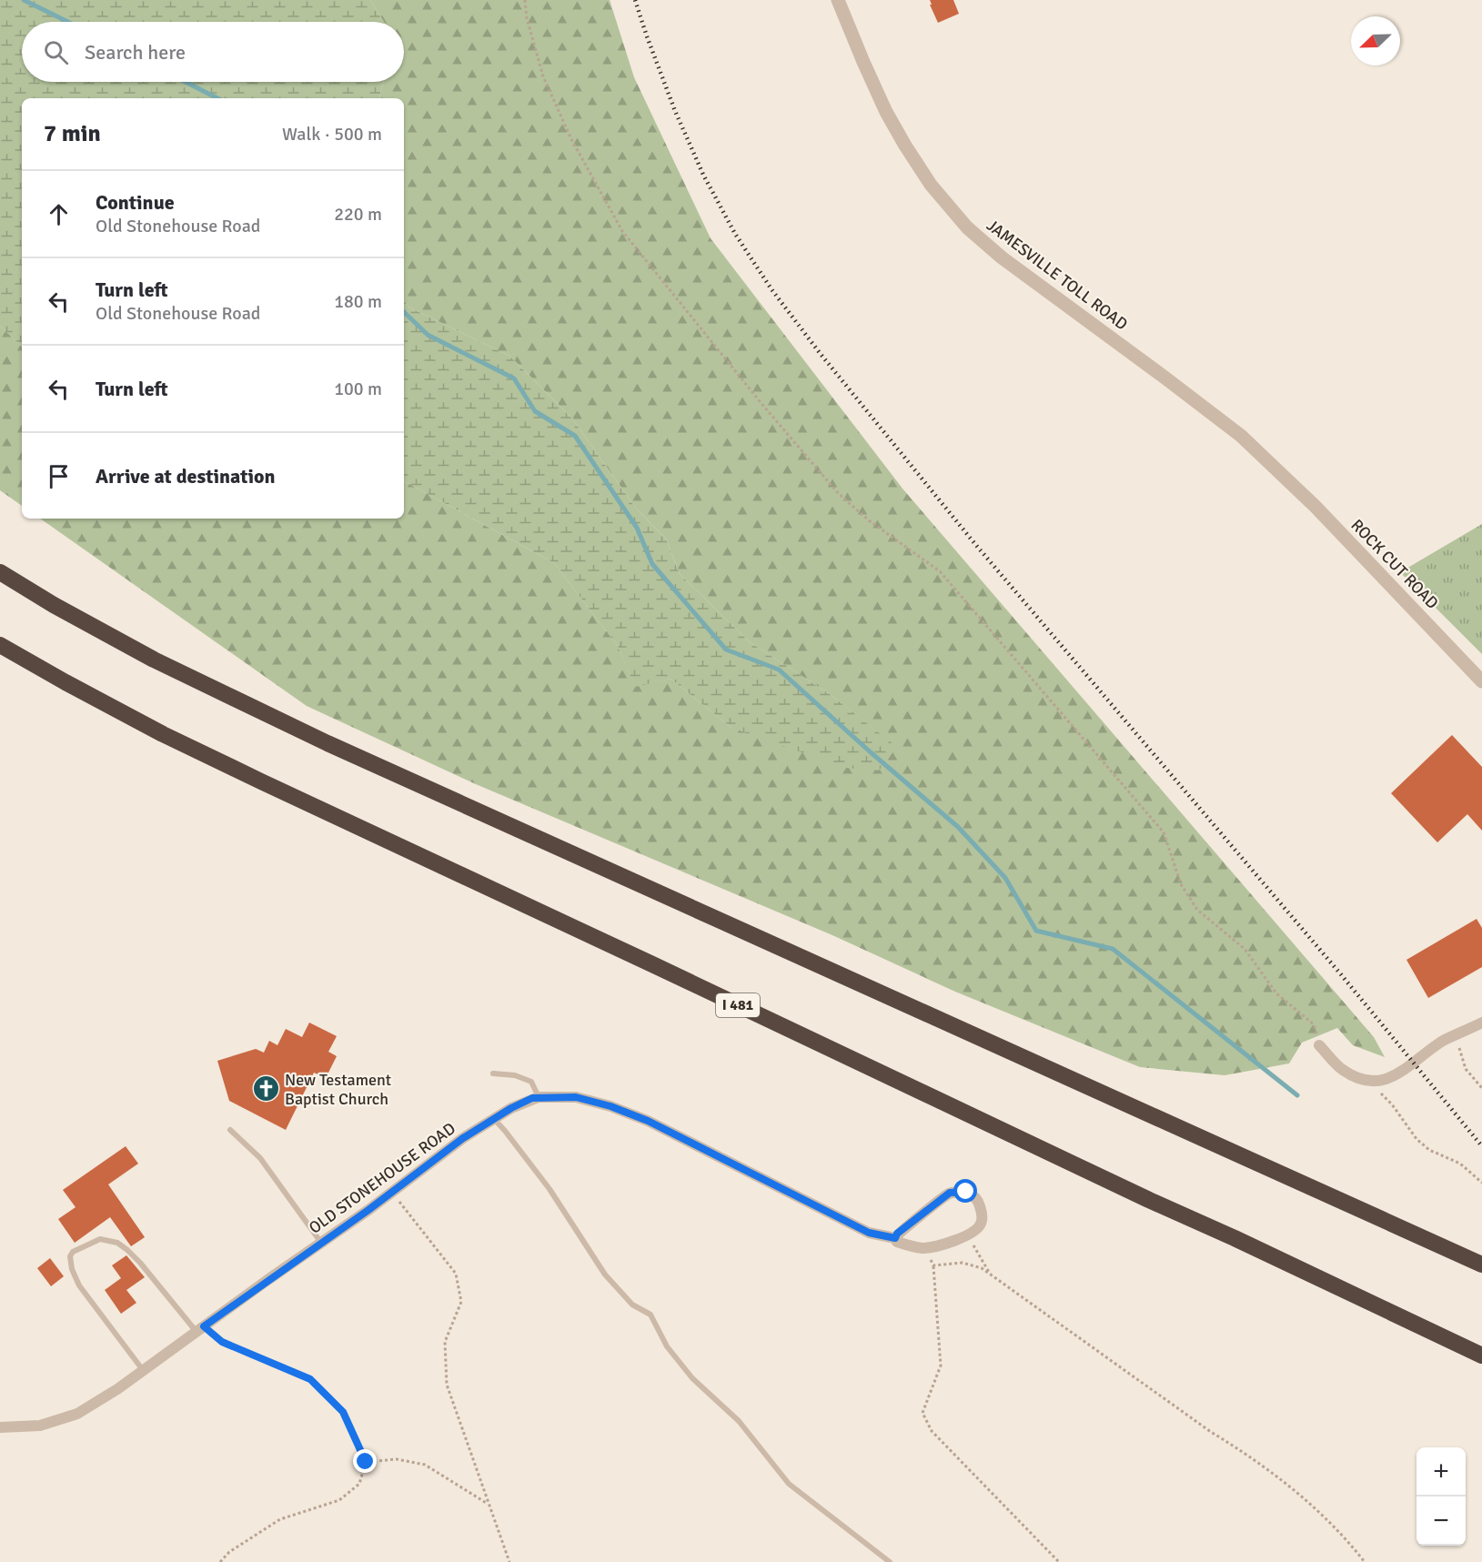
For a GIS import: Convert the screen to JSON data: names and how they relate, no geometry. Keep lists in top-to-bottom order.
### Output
{
  "streets": {
    "highway": ["I 481"],
    "street": ["JAMESVILLE TOLL ROAD", "ROCK CUT ROAD", "OLD STONEHOUSE ROAD"]
  },
  "crossings": [
    ["JAMESVILLE TOLL ROAD", "ROCK CUT ROAD"]
  ],
  "places": {
    "church": ["New Testament Baptist Church"]
  },
  "north": "bottom left",
  "page": {
    "search": "Search here",
    "heading": ["7 min", "Walk · 500 m"],
    "list": [
      ["Continue", "Old Stonehouse Road", "220 m"],
      ["Turn left", "Old Stonehouse Road", "180 m"],
      ["Turn left", "100 m"],
      "Arrive at destination"
    ],
    "map_buttons": ["+", "−"]
  }
}
